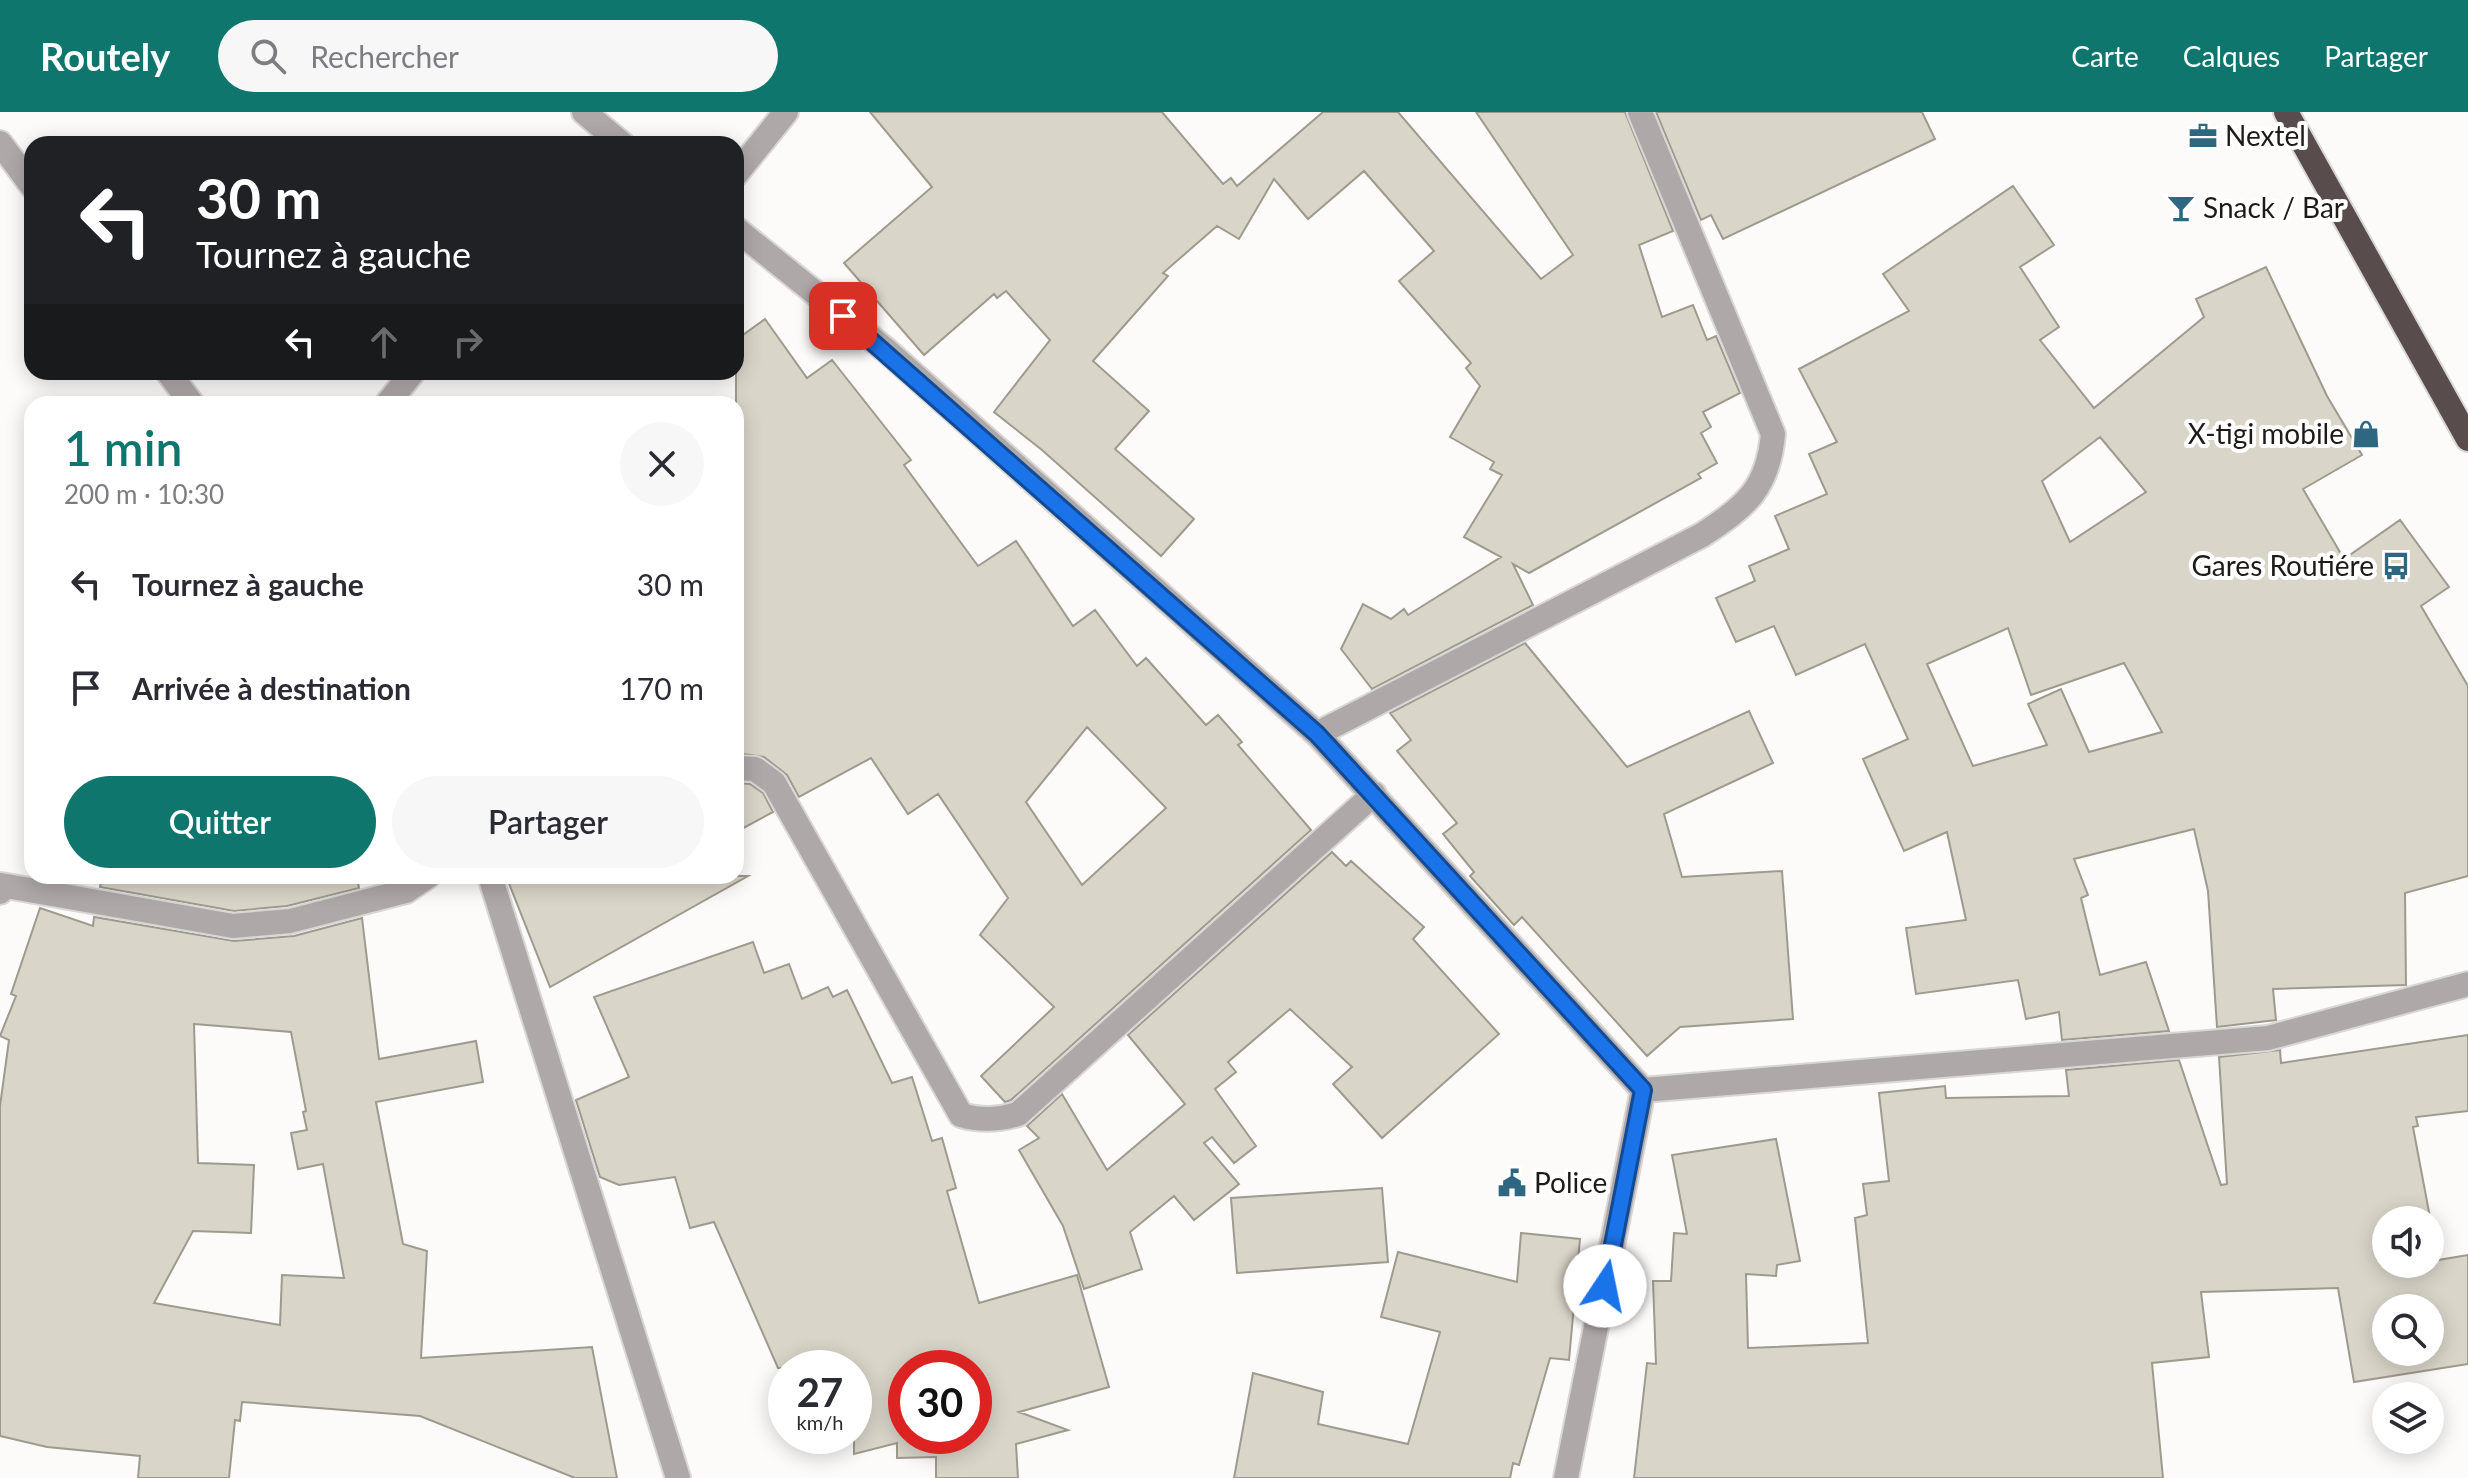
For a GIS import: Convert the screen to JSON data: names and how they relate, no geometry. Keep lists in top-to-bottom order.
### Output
{
  "places": {
    "office": ["Nextel"],
    "bar": ["Snack / Bar"],
    "shop": ["X-tigi mobile"],
    "bus stop": ["Gares Routiére"],
    "public building": ["Police"]
  },
  "page": {
    "header": "Routely",
    "search": "Rechercher",
    "nav": ["Carte", "Calques", "Partager"],
    "turn": ["30 m", "Tournez à gauche"],
    "heading": ["1 min", "200 m · 10:30"],
    "list": [
      {
        "name": "Tournez à gauche",
        "value": "30 m"
      },
      {
        "name": "Arrivée à destination",
        "value": "170 m"
      }
    ],
    "buttons": ["Quitter", "Partager"],
    "speed": "27 km/h",
    "limit": "30"
  }
}
